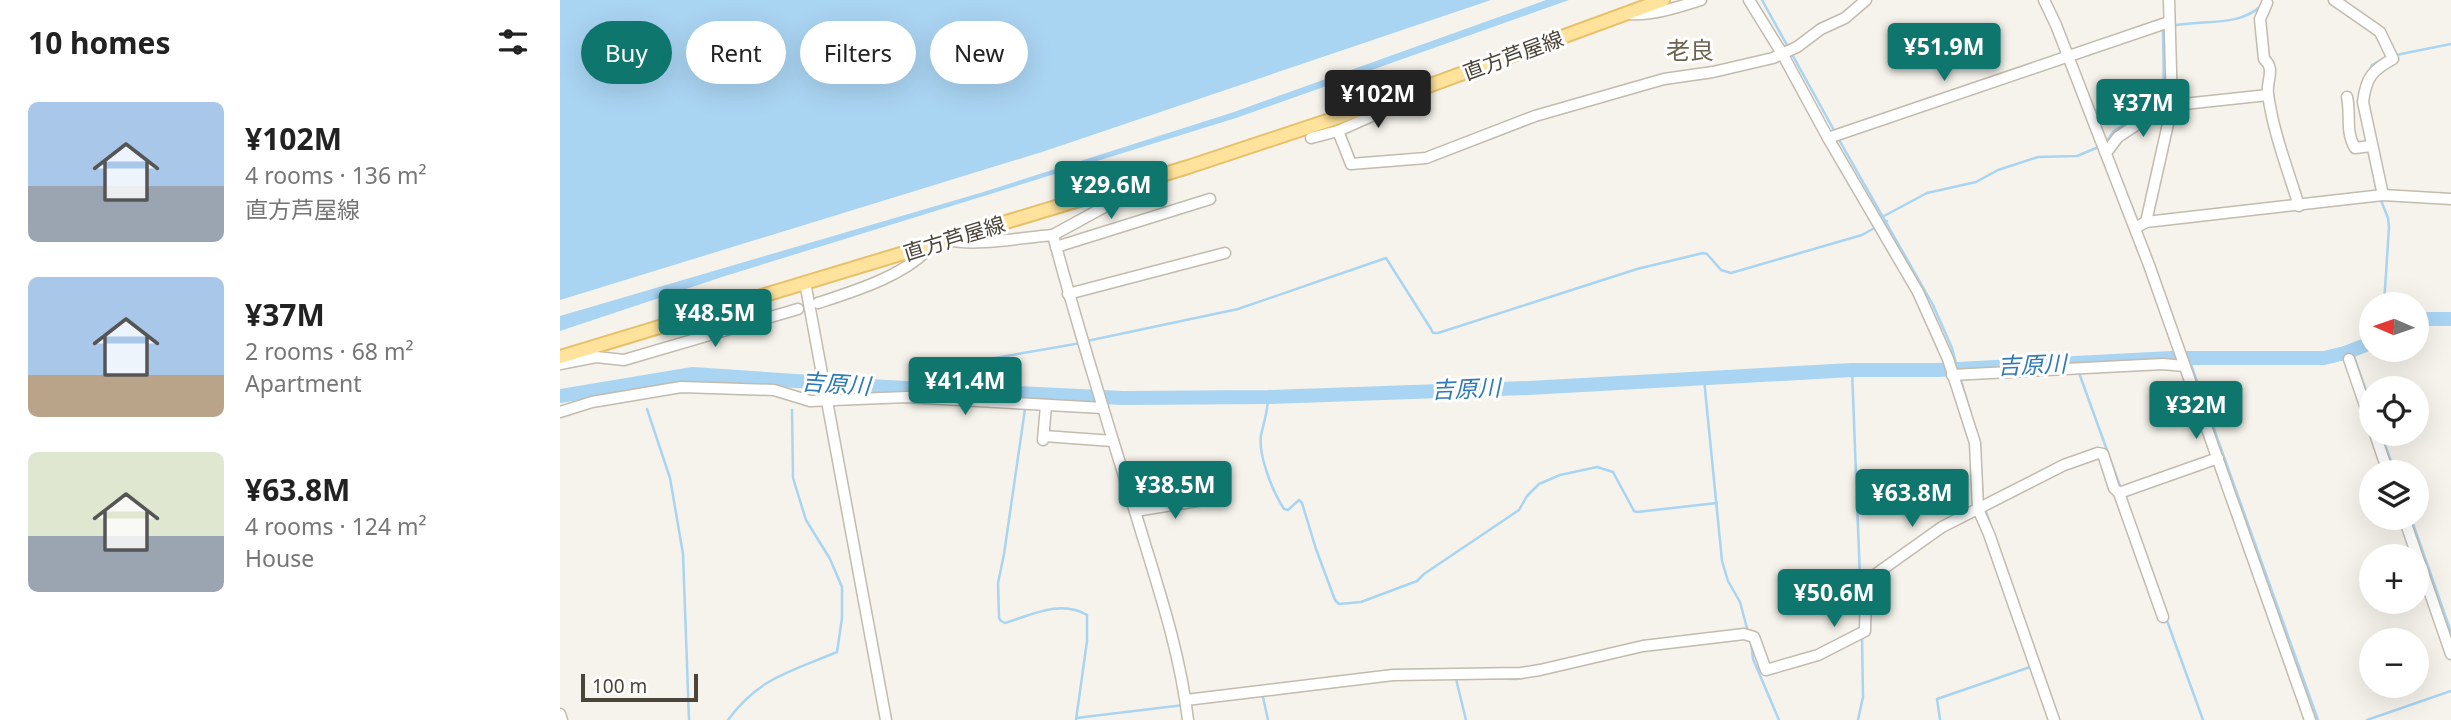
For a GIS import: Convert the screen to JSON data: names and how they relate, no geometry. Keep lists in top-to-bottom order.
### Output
{
  "streets": {
    "main road": ["直方芦屋線"]
  },
  "districts": ["老良"],
  "water": ["吉原川"],
  "scale_bar": "100 m",
  "north": "left",
  "page": {
    "heading": "10 homes",
    "chip": [
      "Buy",
      "Rent",
      "Filters",
      "New"
    ],
    "price": [
      "¥51.9M",
      "¥102M",
      "¥37M",
      "¥29.6M",
      "¥48.5M",
      "¥41.4M",
      "¥32M",
      "¥38.5M",
      "¥63.8M",
      "¥50.6M"
    ],
    "list": [
      {
        "name": "¥102M",
        "note": "4 rooms · 136 m² · 直方芦屋線"
      },
      {
        "name": "¥37M",
        "note": "2 rooms · 68 m² · Apartment"
      },
      {
        "name": "¥63.8M",
        "note": "4 rooms · 124 m² · House"
      }
    ],
    "map_buttons": ["+", "−"],
    "scale": "100 m"
  }
}
